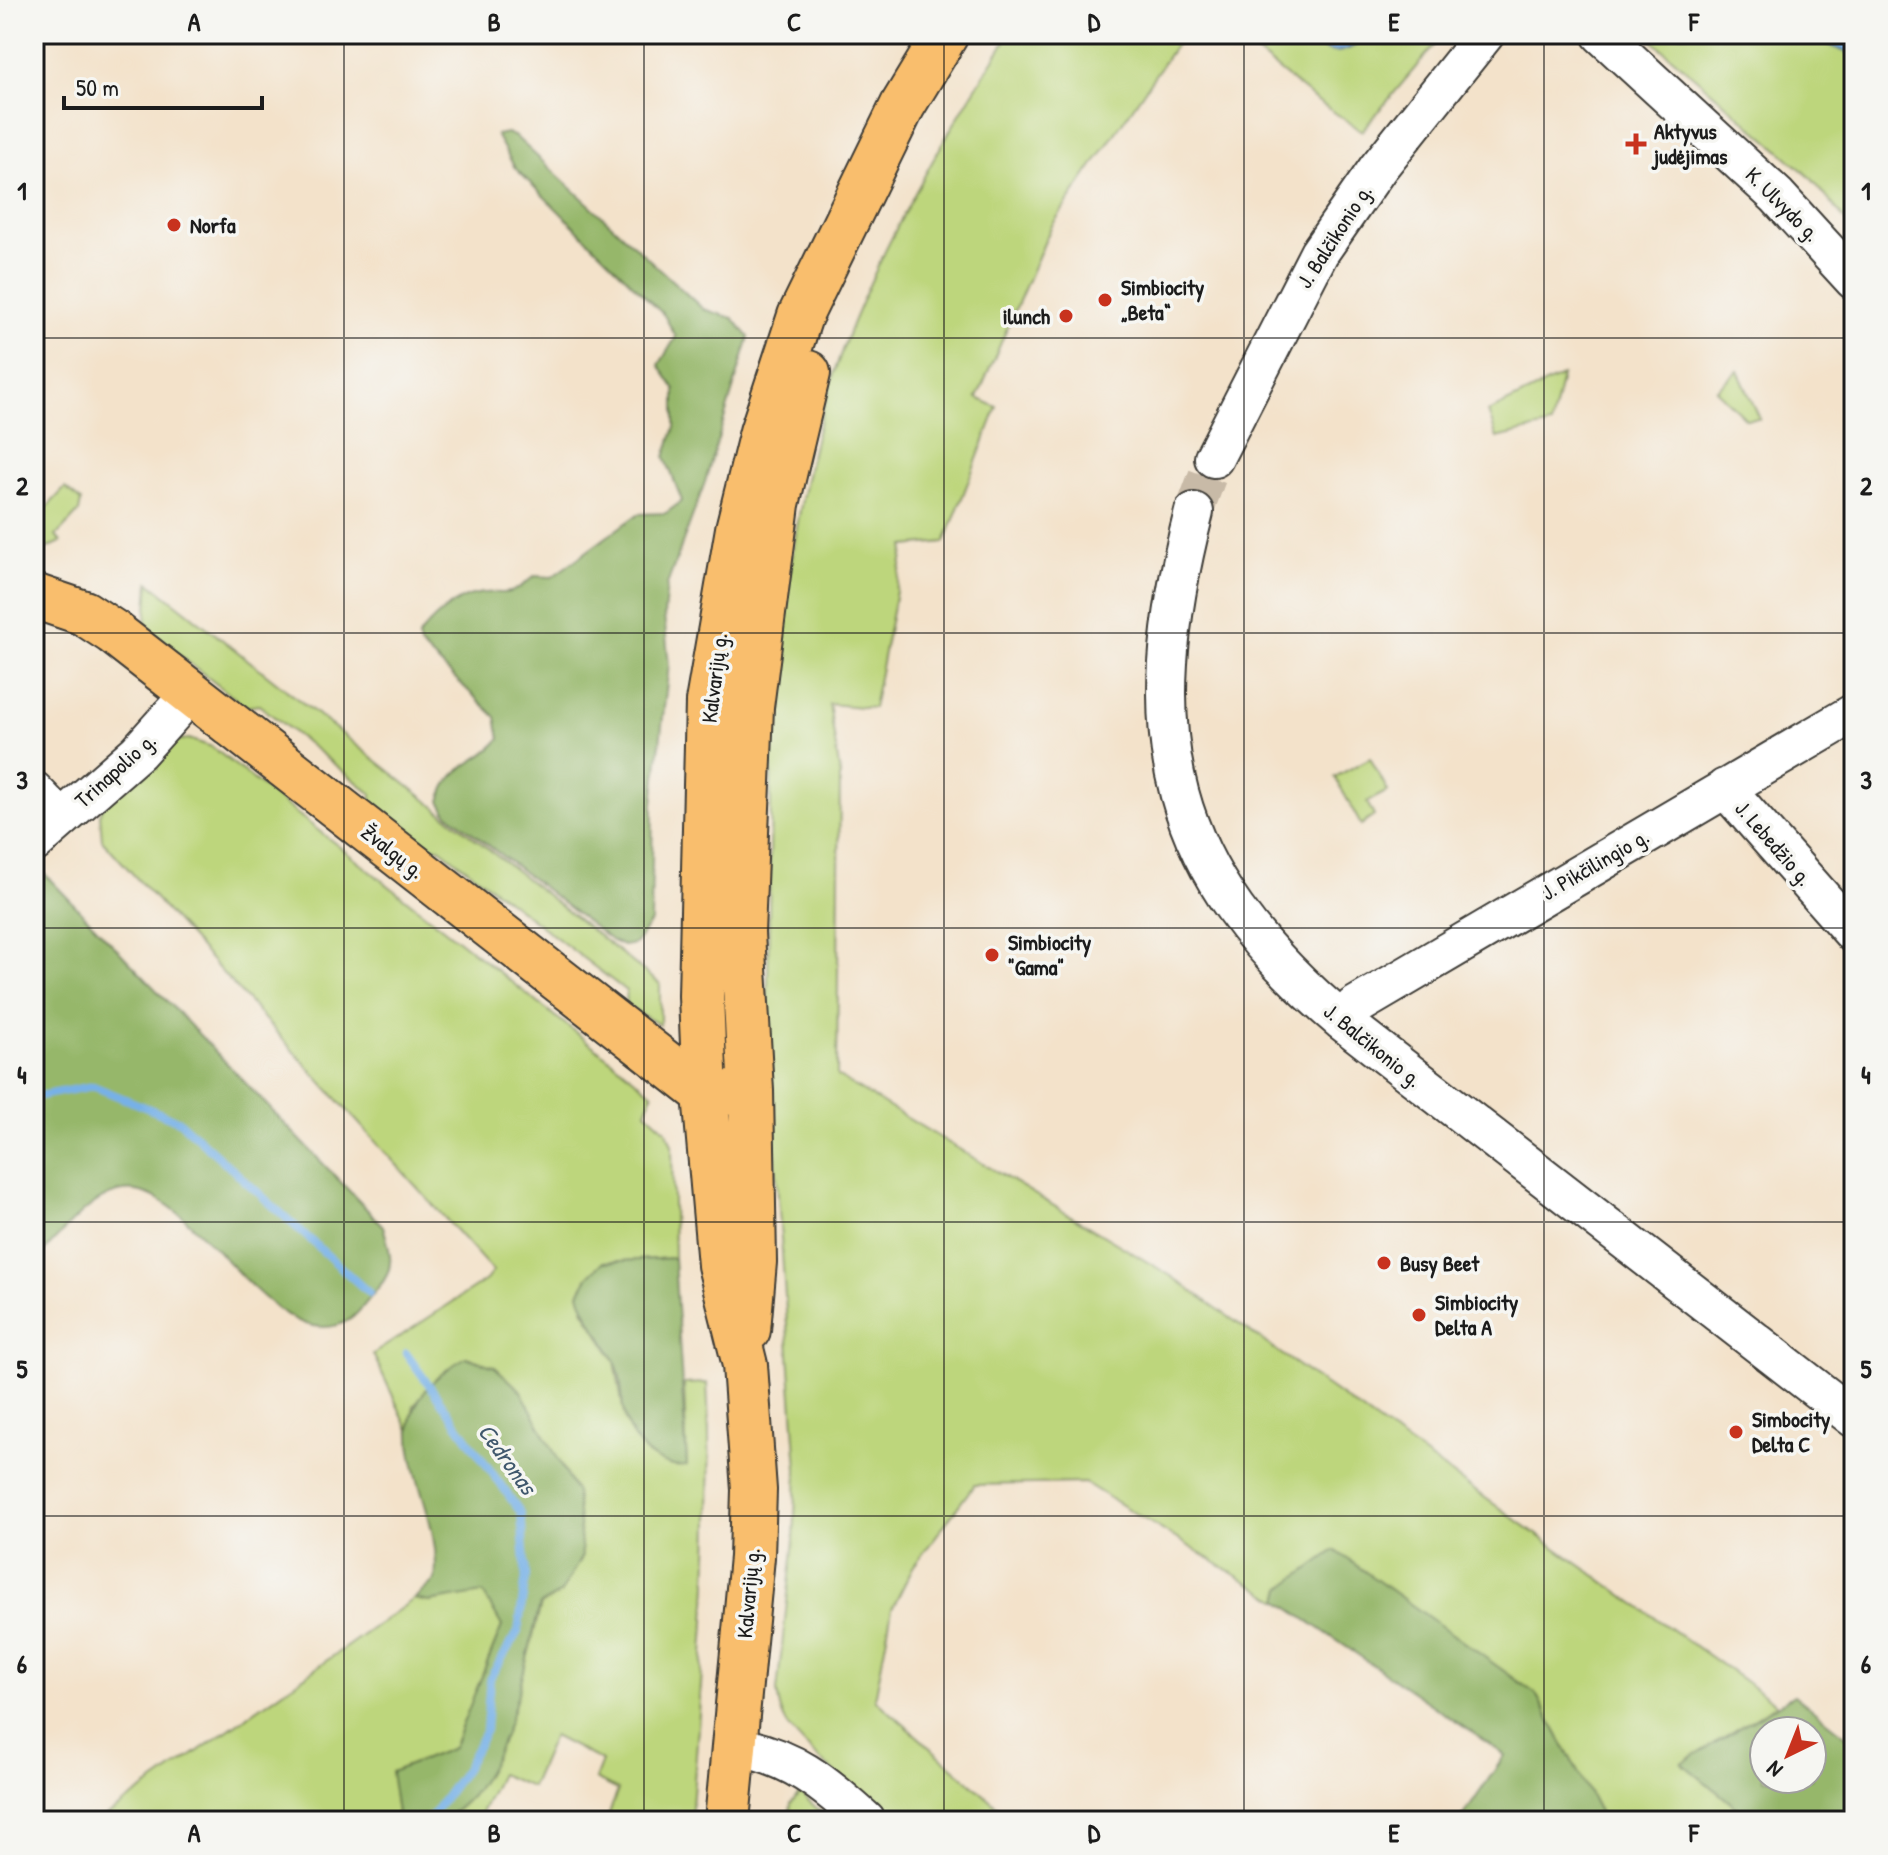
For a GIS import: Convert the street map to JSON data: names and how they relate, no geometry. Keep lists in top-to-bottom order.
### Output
{
  "streets": {
    "main road": ["Kalvarijų g.", "Žvalgų g."],
    "street": [
      "K. Ulvydo g.",
      "J. Balčikonio g.",
      "Trinapolio g.",
      "J. Lebedžio g.",
      "J. Pikčilingio g."
    ]
  },
  "crossings": [
    ["J. Balčikonio g.", "J. Pikčilingio g."],
    ["Kalvarijų g.", "Žvalgų g."],
    ["Trinapolio g.", "Žvalgų g."],
    ["J. Lebedžio g.", "J. Pikčilingio g."]
  ],
  "water": ["Cedronas"],
  "places": {
    "health": ["Aktyvus judėjimas"],
    "other": [
      "Norfa",
      "Simbiocity „Beta“",
      "ilunch",
      "Simbiocity \"Gama\"",
      "Busy Beet",
      "Simbiocity Delta A",
      "Simbocity Delta C"
    ]
  },
  "scale_bar": "50 m",
  "north": "bottom left",
  "grid": {
    "columns": [
      "A",
      "B",
      "C",
      "D",
      "E",
      "F"
    ],
    "rows": [
      "1",
      "2",
      "3",
      "4",
      "5",
      "6"
    ]
  }
}
